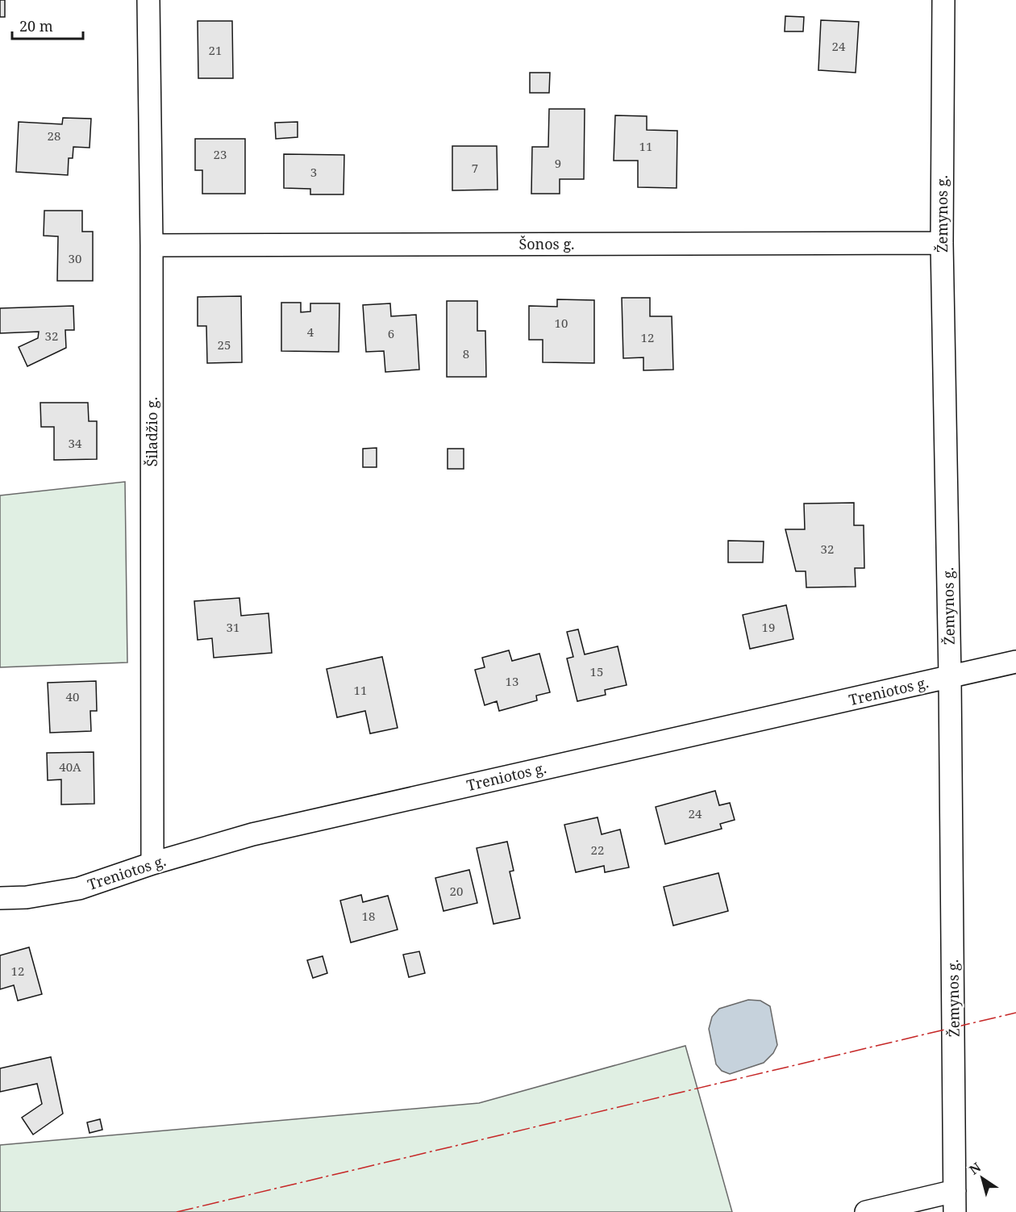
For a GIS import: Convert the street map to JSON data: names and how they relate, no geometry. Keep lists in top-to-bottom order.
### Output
{
  "streets": {
    "street": [
      "Žemynos g.",
      "Šonos g.",
      "Šiladžio g.",
      "Treniotos g."
    ]
  },
  "crossings": [
    ["Žemynos g.", "Šonos g."],
    ["Žemynos g.", "Treniotos g."],
    ["Šonos g.", "Šiladžio g."],
    ["Šiladžio g.", "Treniotos g."]
  ],
  "house_numbers": [
    "24",
    "21",
    "28",
    "11",
    "23",
    "9",
    "7",
    "3",
    "30",
    "10",
    "4",
    "6",
    "32",
    "12",
    "25",
    "8",
    "34",
    "32",
    "31",
    "19",
    "15",
    "13",
    "11",
    "40",
    "40A",
    "24",
    "22",
    "20",
    "18",
    "12"
  ],
  "scale_bar": "20 m",
  "north": "top left"
}
